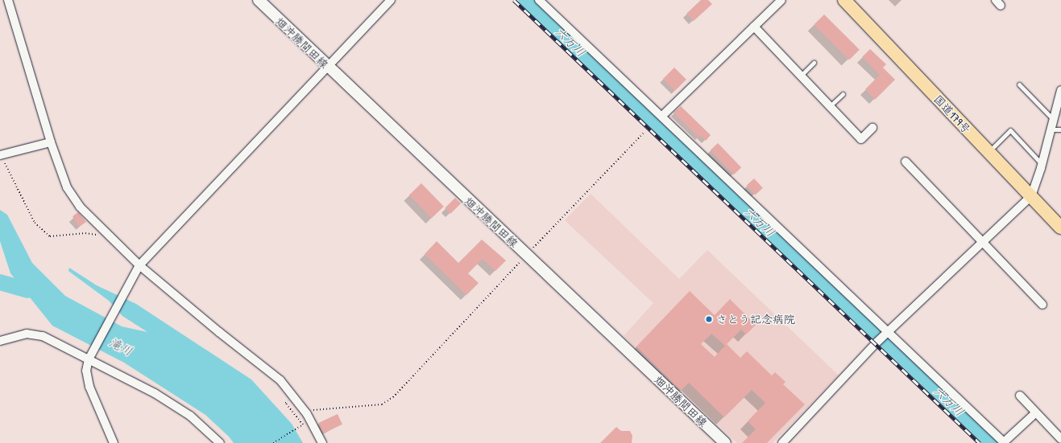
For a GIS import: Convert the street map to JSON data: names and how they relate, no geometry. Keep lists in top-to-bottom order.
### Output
{
  "streets": {
    "highway": ["国道179号"],
    "main road": ["畑沖勝間田線"]
  },
  "water": ["六万川", "滝川"],
  "places": ["さとう記念病院"]
}
